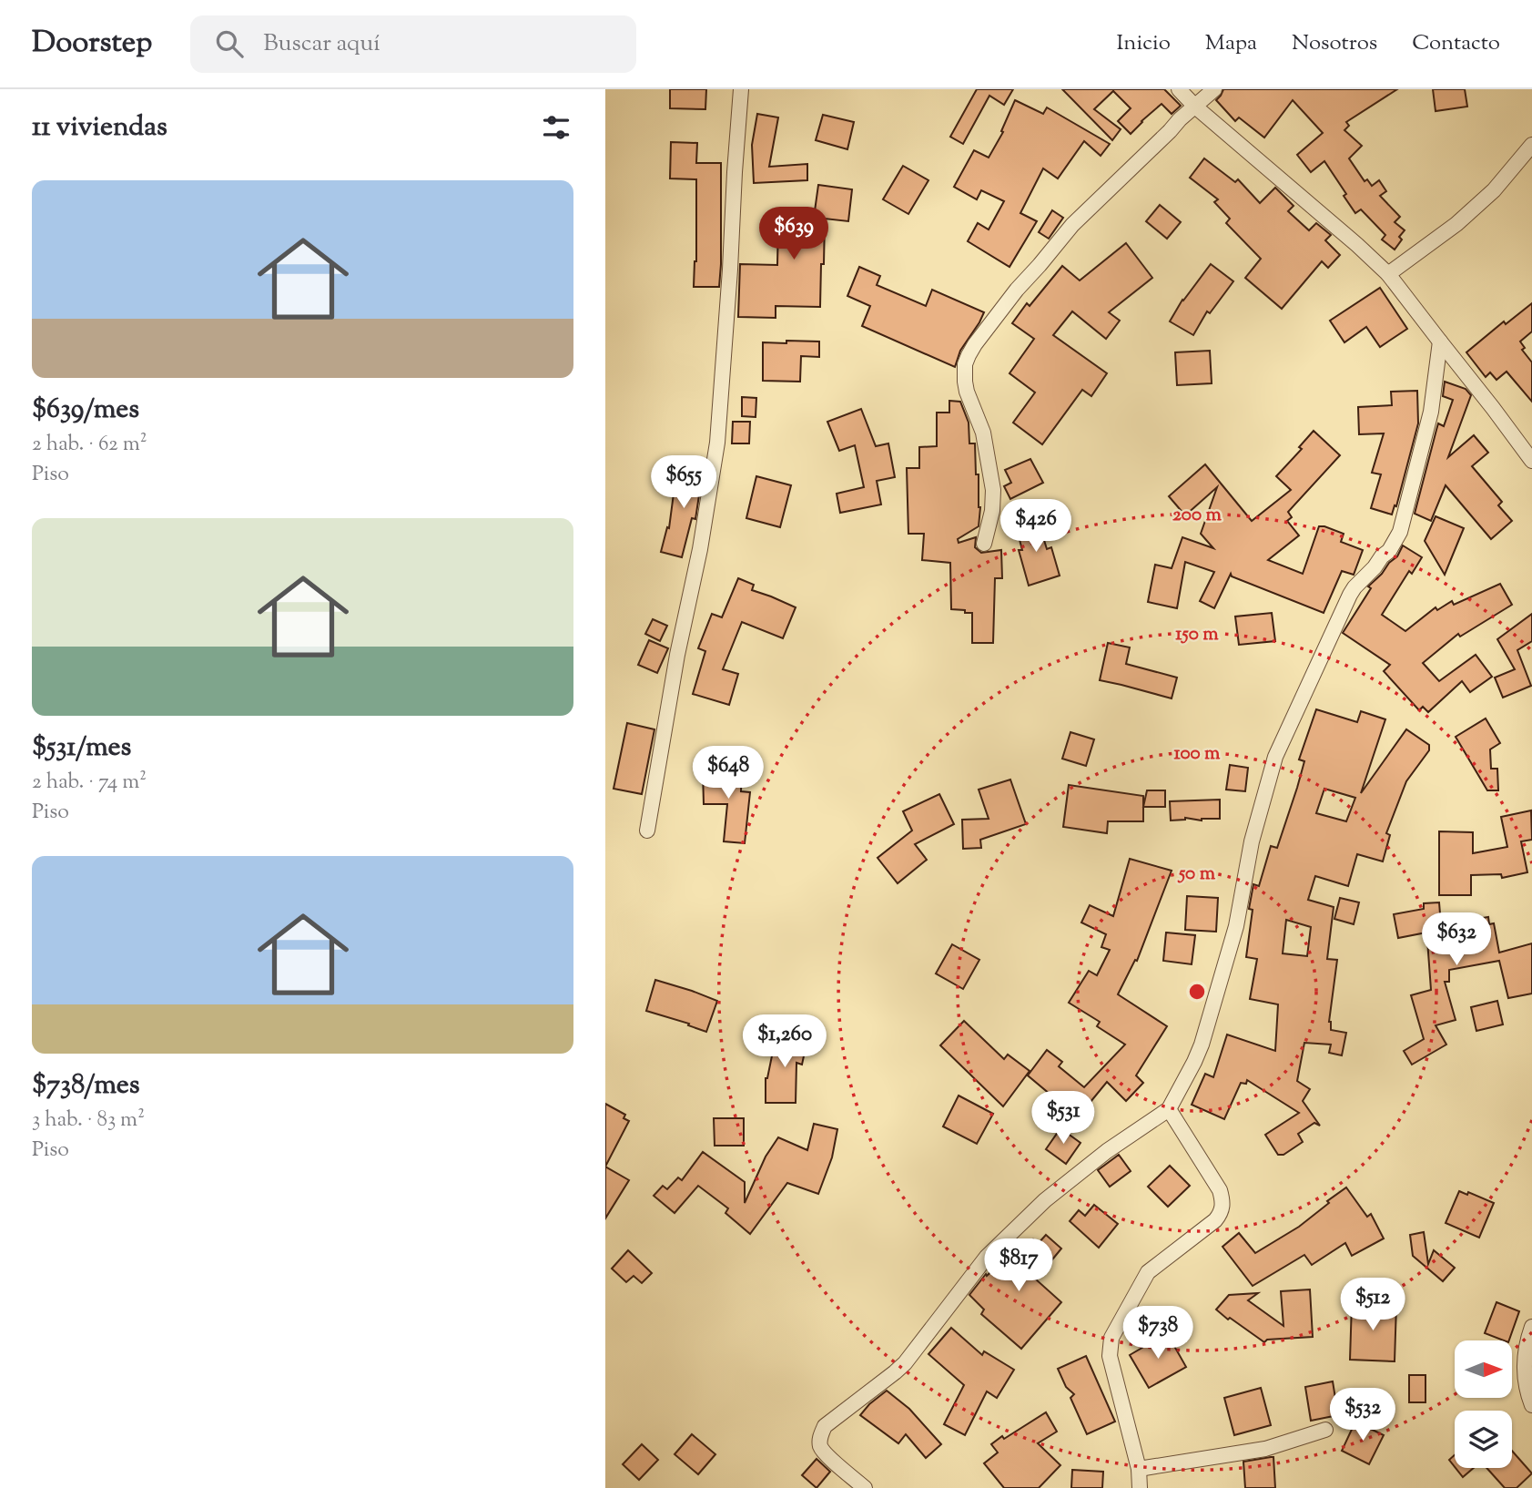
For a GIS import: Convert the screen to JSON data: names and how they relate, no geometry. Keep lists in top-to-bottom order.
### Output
{
  "north": "right",
  "page": {
    "header": "Doorstep",
    "search": "Buscar aquí",
    "nav": [
      "Inicio",
      "Mapa",
      "Nosotros",
      "Contacto"
    ],
    "heading": "11 viviendas",
    "list": [
      {
        "name": "$639/mes",
        "note": "2 hab. · 62 m² · Piso"
      },
      {
        "name": "$531/mes",
        "note": "2 hab. · 74 m² · Piso"
      },
      {
        "name": "$738/mes",
        "note": "3 hab. · 83 m² · Piso"
      }
    ],
    "price": [
      "$639",
      "$655",
      "$426",
      "$648",
      "$632",
      "$1,260",
      "$531",
      "$817",
      "$512",
      "$738",
      "$532"
    ]
  },
  "rings": [
    "200 m",
    "150 m",
    "100 m",
    "50 m"
  ]
}
